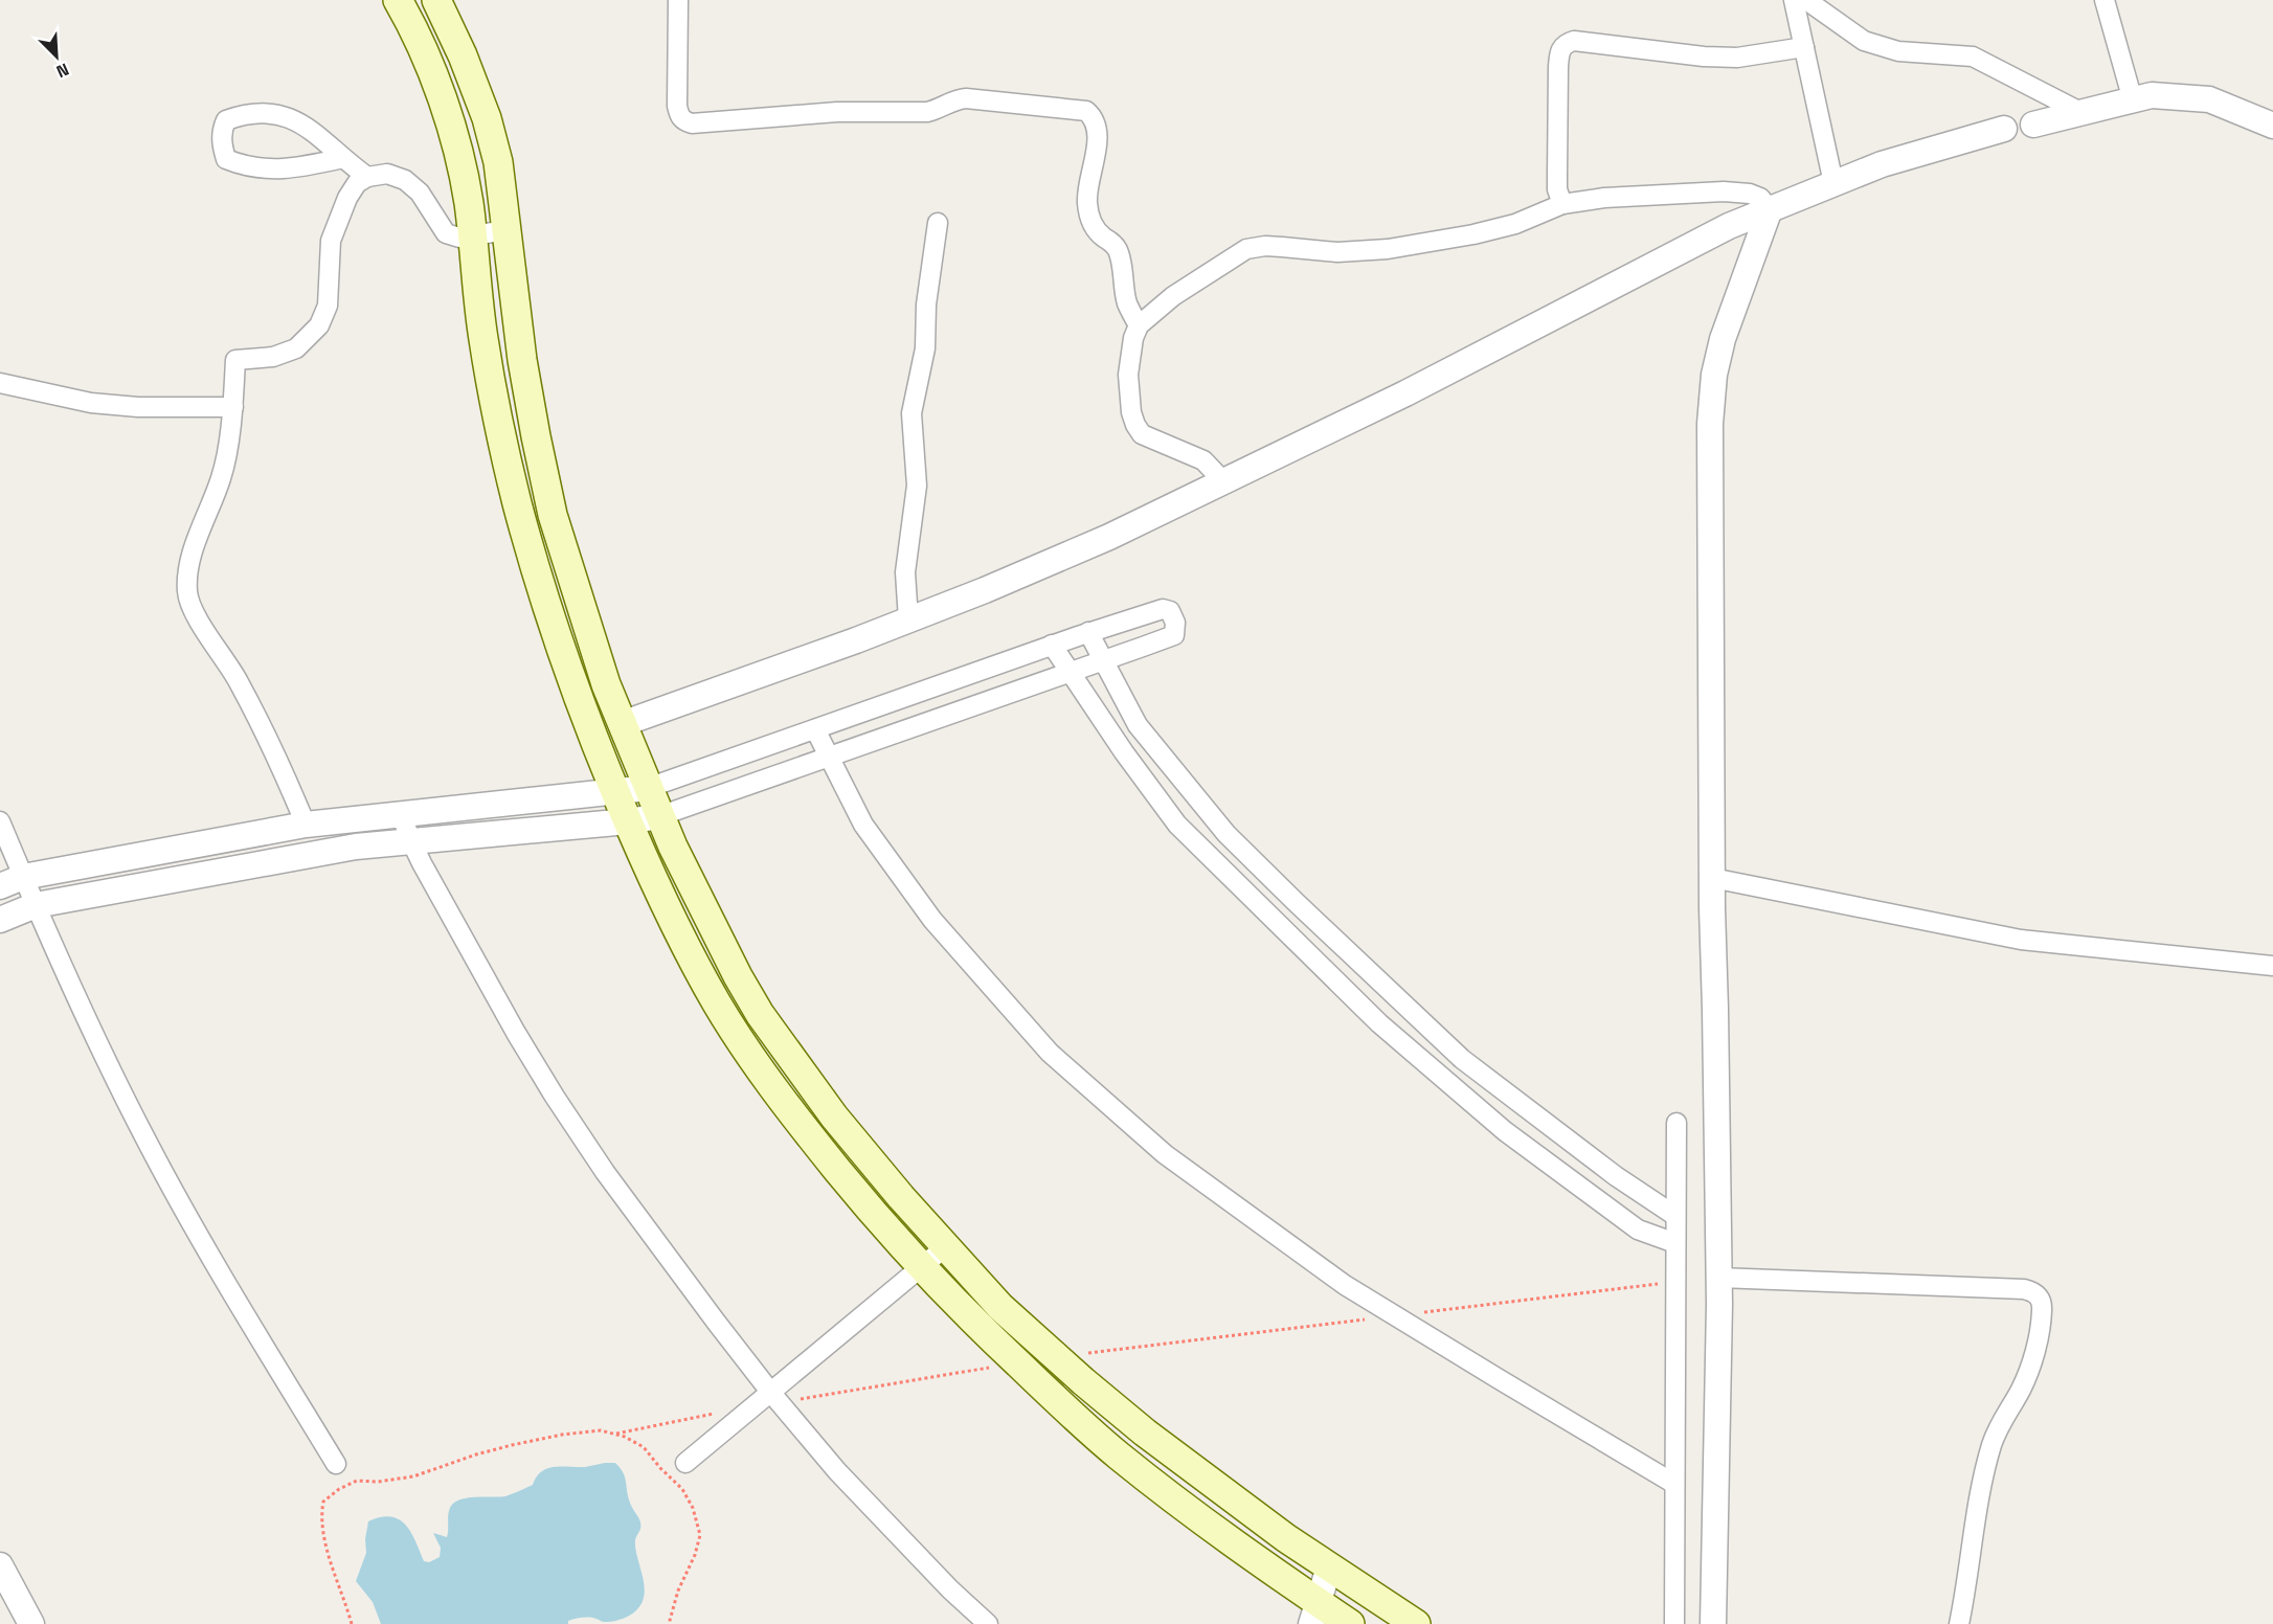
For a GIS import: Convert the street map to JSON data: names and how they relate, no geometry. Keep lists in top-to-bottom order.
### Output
{
  "north": "bottom right"
}
